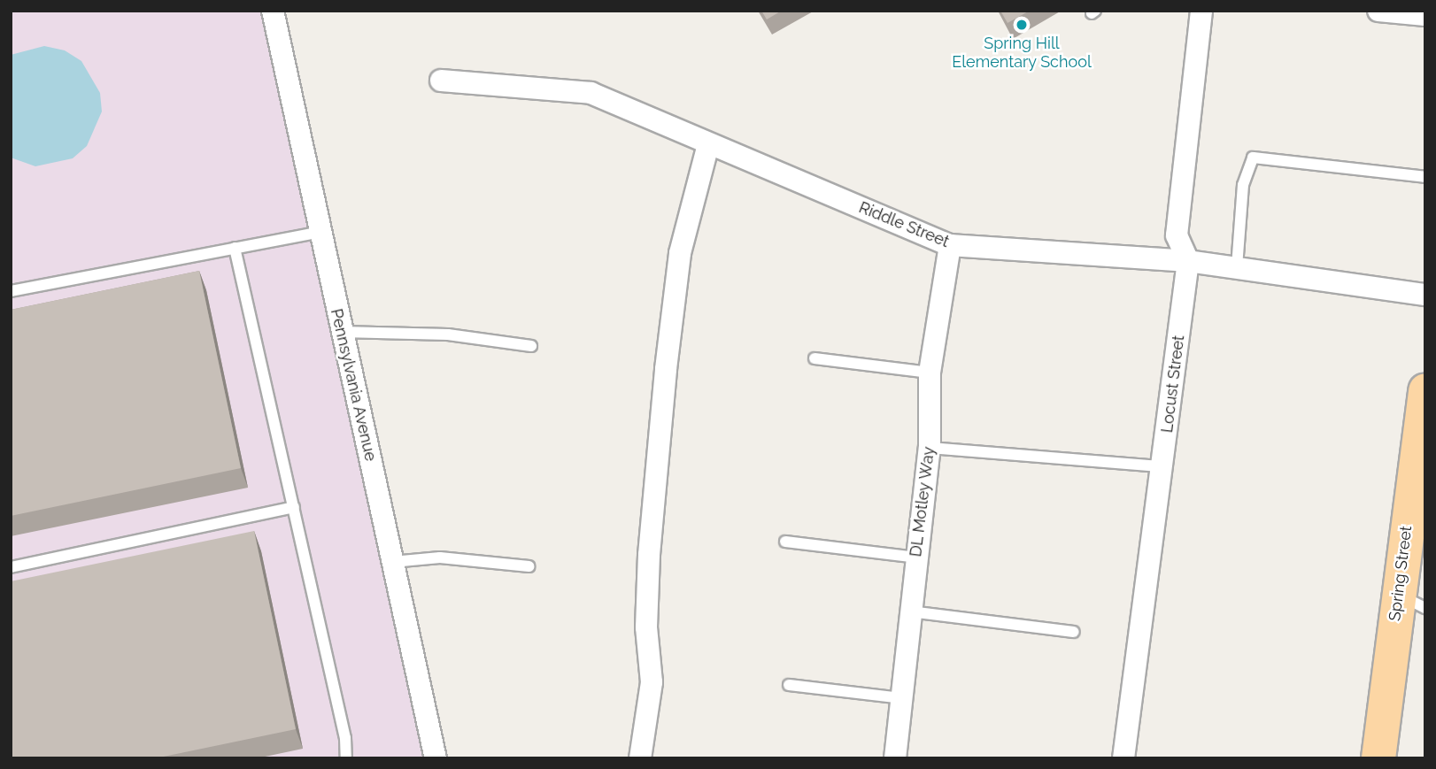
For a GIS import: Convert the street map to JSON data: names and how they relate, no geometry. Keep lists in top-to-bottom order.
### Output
{
  "streets": {
    "main road": ["Spring Street"],
    "street": [
      "Riddle Street",
      "Locust Street",
      "Pennsylvania Avenue",
      "DL Motley Way"
    ]
  },
  "crossings": [
    ["Riddle Street", "Locust Street"],
    ["Riddle Street", "DL Motley Way"]
  ],
  "places": ["Spring Hill Elementary School"]
}
